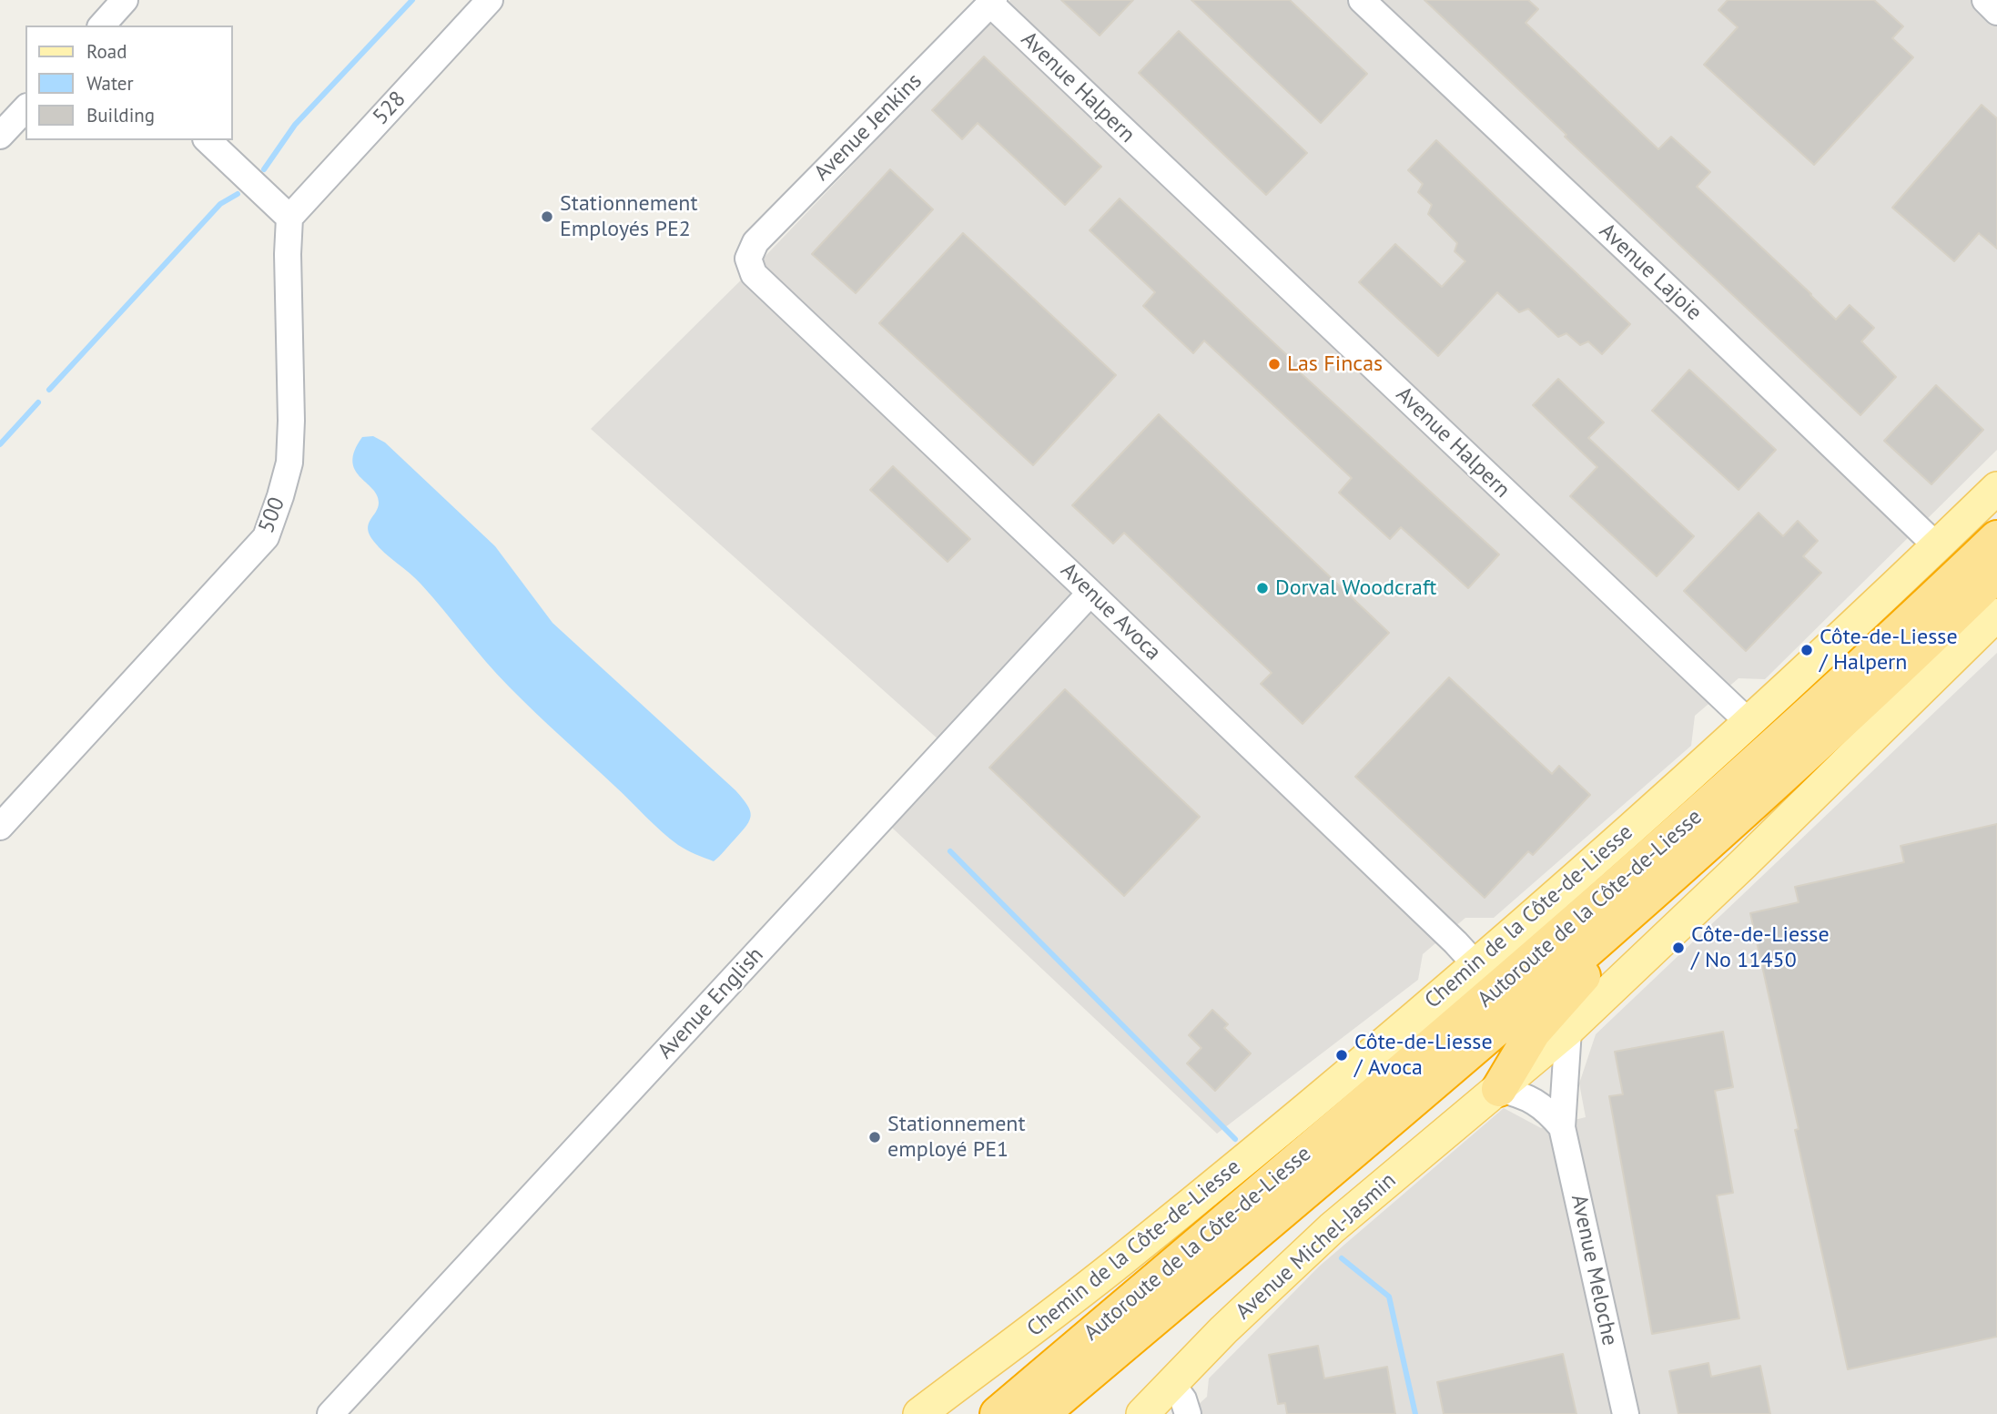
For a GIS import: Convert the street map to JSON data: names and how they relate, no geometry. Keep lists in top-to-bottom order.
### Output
{
  "streets": {
    "highway": ["Autoroute de la Côte-de-Liesse"],
    "main road": ["Chemin de la Côte-de-Liesse", "Avenue Michel-Jasmin"],
    "street": [
      "Avenue Halpern",
      "528",
      "Avenue Jenkins",
      "Avenue Lajoie",
      "500",
      "Avenue Avoca",
      "Avenue English",
      "Avenue Meloche"
    ]
  },
  "crossings": [
    ["Avenue Halpern", "Avenue Jenkins"],
    ["Avenue Halpern", "Chemin de la Côte-de-Liesse"],
    ["528", "500"],
    ["Avenue Jenkins", "Avenue Avoca"],
    ["Avenue Lajoie", "Chemin de la Côte-de-Liesse"],
    ["Avenue Avoca", "Chemin de la Côte-de-Liesse"],
    ["Avenue Avoca", "Avenue English"]
  ],
  "places": [
    "Stationnement Employés PE2",
    "Las Fincas",
    "Dorval Woodcraft",
    "Côte-de-Liesse / Halpern",
    "Côte-de-Liesse / No 11450",
    "Côte-de-Liesse / Avoca",
    "Stationnement employé PE1"
  ],
  "legend": ["Road", "Water", "Building"]
}
